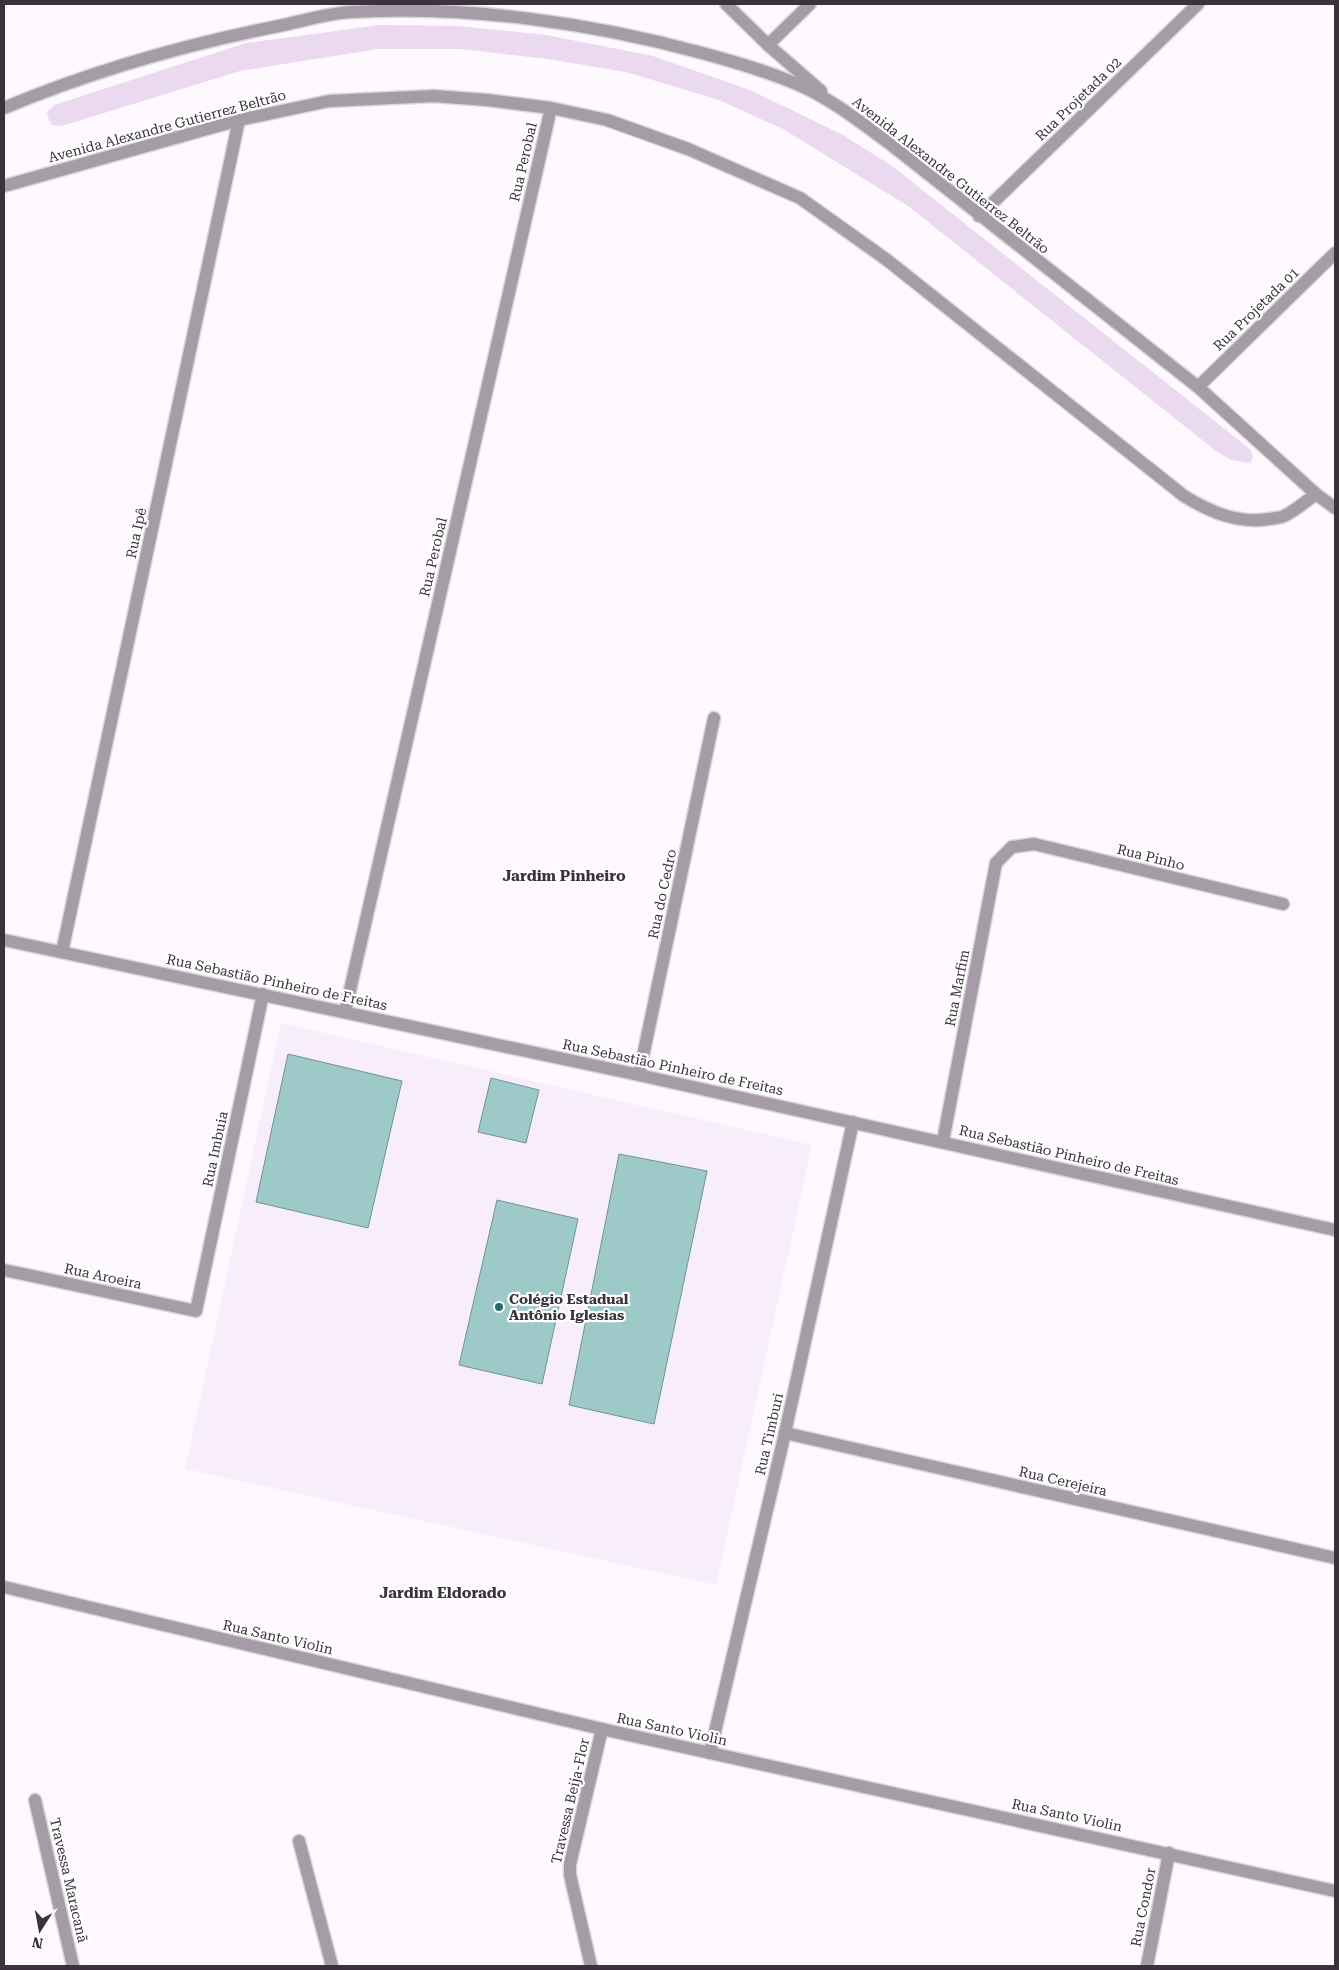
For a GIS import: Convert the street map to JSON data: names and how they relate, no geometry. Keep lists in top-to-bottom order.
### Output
{
  "streets": {
    "street": [
      "Rua Projetada 02",
      "Avenida Alexandre Gutierrez Beltrão",
      "Rua Perobal",
      "Rua Projetada 01",
      "Rua Ipê",
      "Rua Pinho",
      "Rua do Cedro",
      "Rua Sebastião Pinheiro de Freitas",
      "Rua Marfim",
      "Rua Imbuia",
      "Rua Aroeira",
      "Rua Timburi",
      "Rua Cerejeira",
      "Rua Santo Violin",
      "Travessa Beija-Flor",
      "Travessa Maracanã",
      "Rua Condor"
    ]
  },
  "crossings": [
    ["Rua Projetada 02", "Avenida Alexandre Gutierrez Beltrão"],
    ["Avenida Alexandre Gutierrez Beltrão", "Rua Perobal"],
    ["Avenida Alexandre Gutierrez Beltrão", "Rua Projetada 01"],
    ["Avenida Alexandre Gutierrez Beltrão", "Rua Ipê"],
    ["Rua Perobal", "Rua Sebastião Pinheiro de Freitas"],
    ["Rua Ipê", "Rua Sebastião Pinheiro de Freitas"],
    ["Rua Pinho", "Rua Marfim"],
    ["Rua do Cedro", "Rua Sebastião Pinheiro de Freitas"],
    ["Rua Sebastião Pinheiro de Freitas", "Rua Marfim"],
    ["Rua Sebastião Pinheiro de Freitas", "Rua Imbuia"],
    ["Rua Sebastião Pinheiro de Freitas", "Rua Timburi"],
    ["Rua Imbuia", "Rua Aroeira"],
    ["Rua Timburi", "Rua Cerejeira"],
    ["Rua Timburi", "Rua Santo Violin"],
    ["Rua Santo Violin", "Travessa Beija-Flor"],
    ["Rua Santo Violin", "Rua Condor"]
  ],
  "districts": ["Jardim Pinheiro", "Jardim Eldorado"],
  "places": ["Colégio Estadual Antônio Iglesias"],
  "north": "bottom"
}
